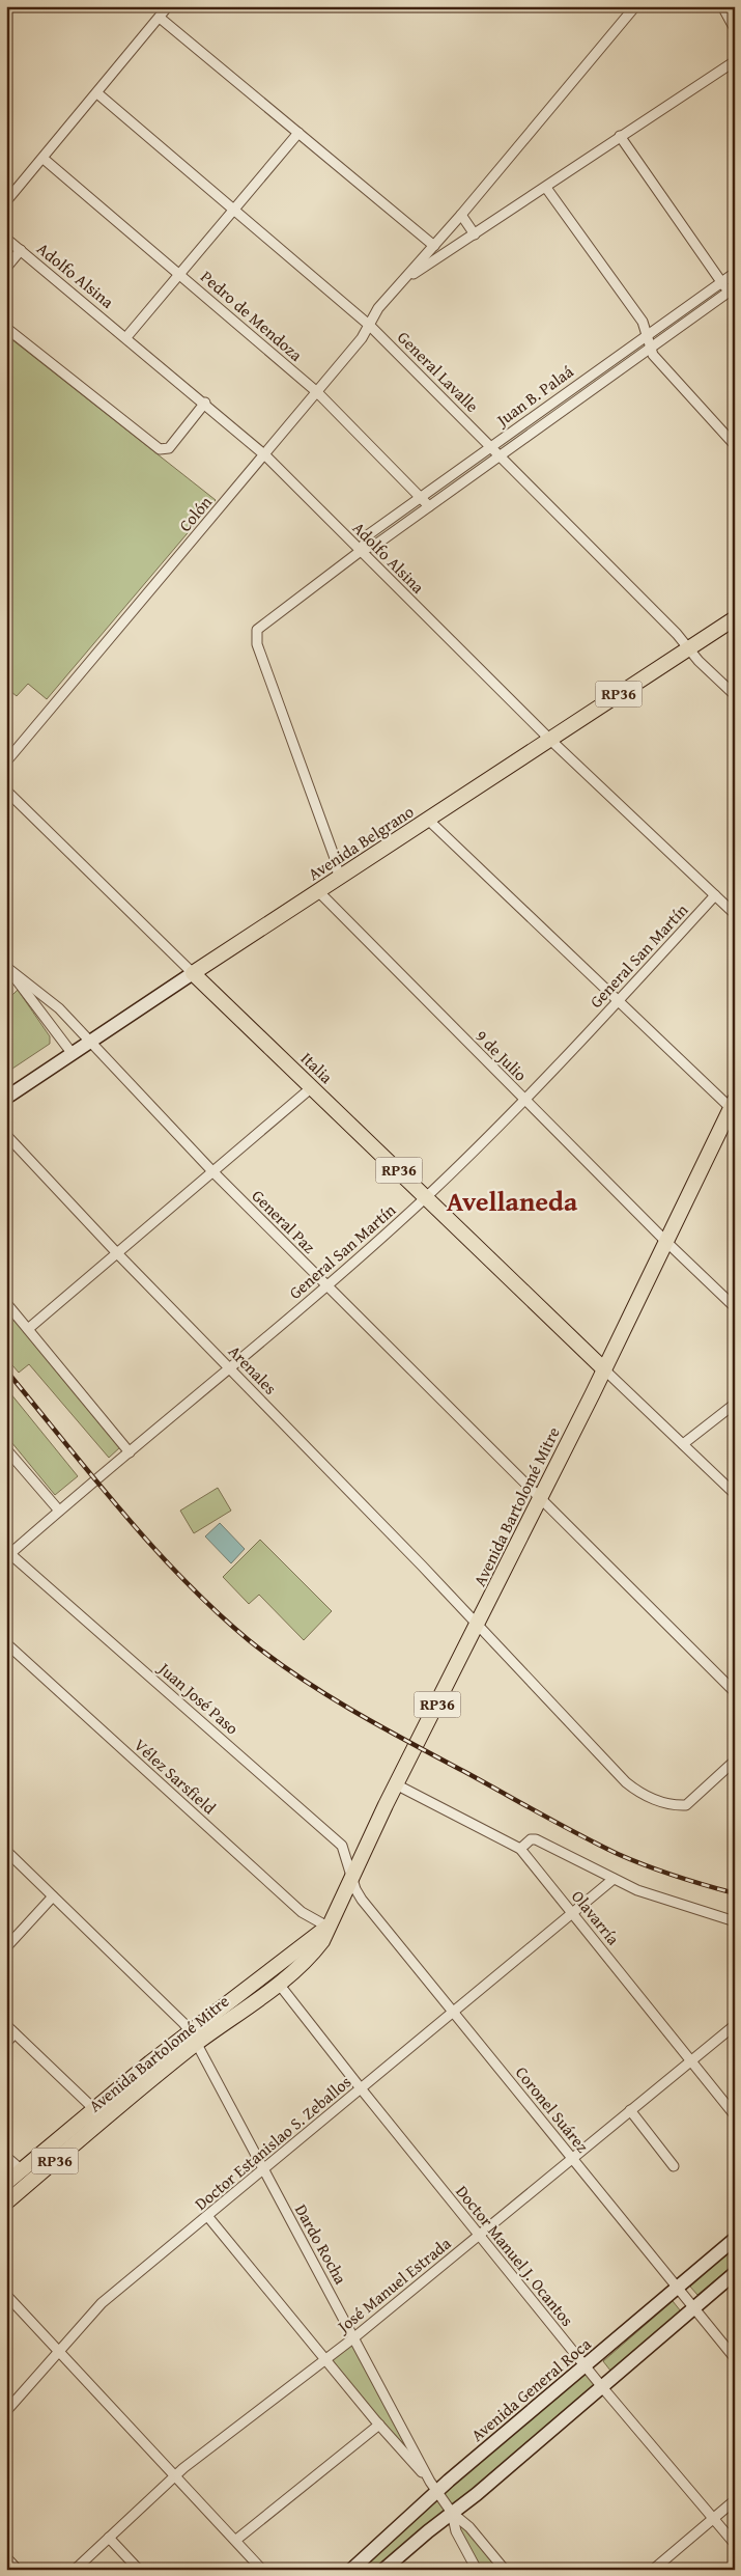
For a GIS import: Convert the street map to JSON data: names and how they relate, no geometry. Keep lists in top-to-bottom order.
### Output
{
  "streets": {
    "main road": [
      "RP36",
      "Avenida Belgrano",
      "Italia",
      "Avenida Bartolomé Mitre",
      "Avenida General Roca"
    ],
    "street": [
      "Adolfo Alsina",
      "Pedro de Mendoza",
      "General Lavalle",
      "Juan B. Palaá",
      "Colón",
      "General San Martín",
      "9 de Julio",
      "General Paz",
      "Arenales",
      "Juan José Paso",
      "Vélez Sarsfield",
      "Olavarría",
      "Coronel Suárez",
      "Doctor Estanislao S. Zeballos",
      "Dardo Rocha",
      "Doctor Manuel J. Ocantos",
      "José Manuel Estrada"
    ]
  },
  "crossings": [
    ["Adolfo Alsina", "Juan B. Palaá"],
    ["Adolfo Alsina", "Colón"],
    ["Adolfo Alsina", "Avenida Belgrano"],
    ["Adolfo Alsina", "General San Martín"],
    ["Pedro de Mendoza", "Juan B. Palaá"],
    ["Pedro de Mendoza", "Colón"],
    ["General Lavalle", "Juan B. Palaá"],
    ["General Lavalle", "Colón"],
    ["General Lavalle", "Avenida Belgrano"],
    ["Juan B. Palaá", "Avenida Belgrano"],
    ["Avenida Belgrano", "9 de Julio"],
    ["Avenida Belgrano", "Italia"],
    ["Avenida Belgrano", "General Paz"],
    ["General San Martín", "9 de Julio"],
    ["General San Martín", "Italia"],
    ["General San Martín", "General Paz"],
    ["General San Martín", "Arenales"],
    ["General San Martín", "Juan José Paso"],
    ["9 de Julio", "Avenida Bartolomé Mitre"],
    ["Italia", "Avenida Bartolomé Mitre"],
    ["General Paz", "Avenida Bartolomé Mitre"],
    ["Arenales", "Avenida Bartolomé Mitre"],
    ["Avenida Bartolomé Mitre", "Juan José Paso"],
    ["Avenida Bartolomé Mitre", "Vélez Sarsfield"],
    ["Avenida Bartolomé Mitre", "Olavarría"],
    ["Avenida Bartolomé Mitre", "Coronel Suárez"],
    ["Avenida Bartolomé Mitre", "Dardo Rocha"],
    ["Avenida Bartolomé Mitre", "Doctor Manuel J. Ocantos"],
    ["Juan José Paso", "Coronel Suárez"],
    ["Olavarría", "Doctor Estanislao S. Zeballos"],
    ["Olavarría", "José Manuel Estrada"],
    ["Coronel Suárez", "Doctor Estanislao S. Zeballos"],
    ["Coronel Suárez", "José Manuel Estrada"],
    ["Coronel Suárez", "Avenida General Roca"],
    ["Doctor Estanislao S. Zeballos", "Dardo Rocha"],
    ["Doctor Estanislao S. Zeballos", "Doctor Manuel J. Ocantos"],
    ["Dardo Rocha", "José Manuel Estrada"],
    ["Dardo Rocha", "Avenida General Roca"],
    ["Doctor Manuel J. Ocantos", "José Manuel Estrada"],
    ["Doctor Manuel J. Ocantos", "Avenida General Roca"]
  ],
  "districts": ["Avellaneda"]
}
